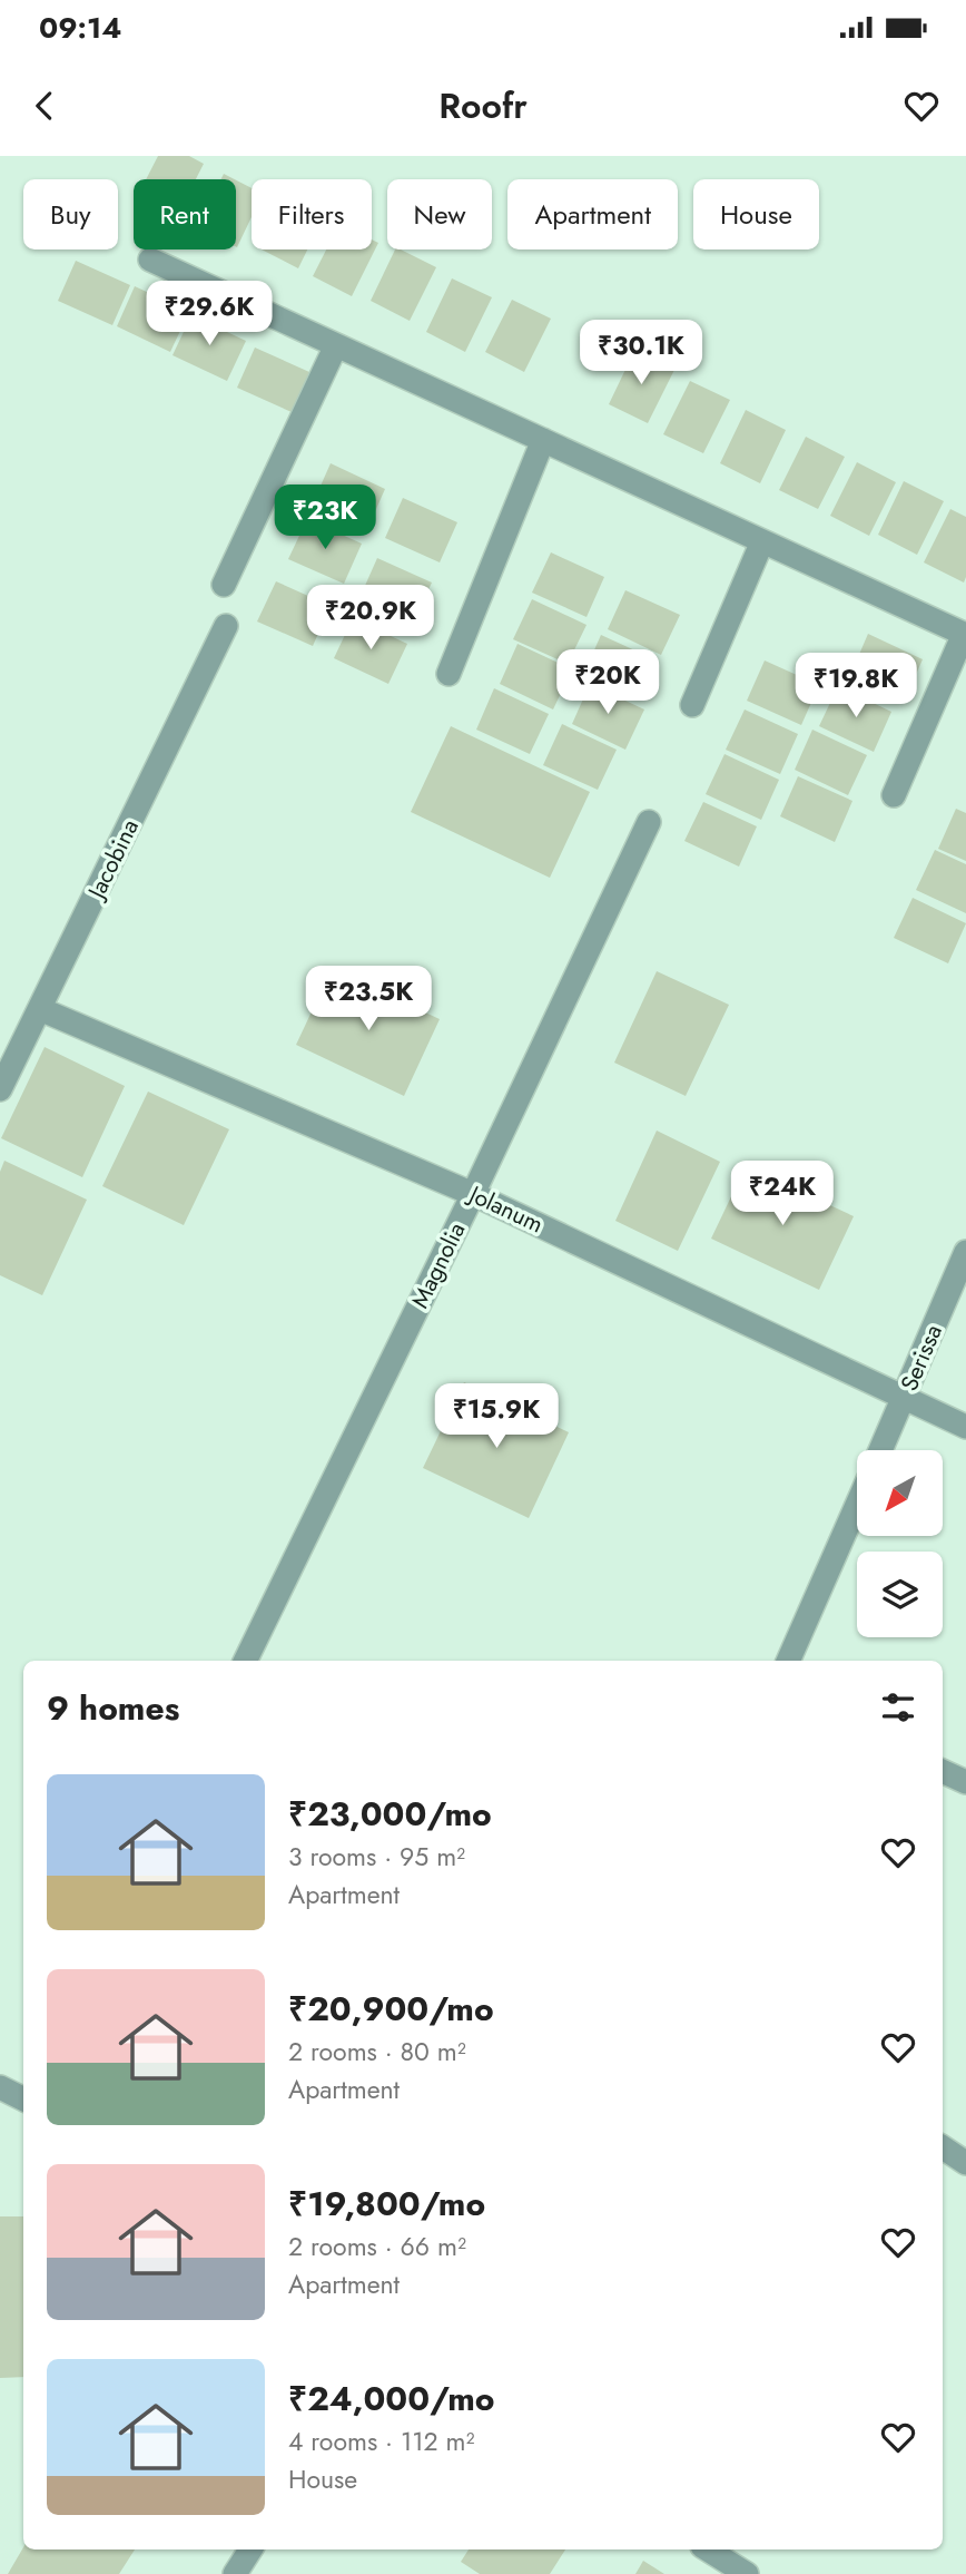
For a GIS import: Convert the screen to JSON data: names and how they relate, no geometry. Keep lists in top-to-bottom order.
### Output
{
  "streets": {
    "lane": [
      "Jacobina",
      "Jolanum",
      "Magnolia",
      "Serissa"
    ]
  },
  "crossings": [
    ["Jacobina", "Jolanum"],
    ["Jolanum", "Magnolia"],
    ["Jolanum", "Serissa"]
  ],
  "north": "bottom left",
  "page": {
    "status": "09:14",
    "header": "Roofr",
    "chip": [
      "Buy",
      "Rent",
      "Filters",
      "New",
      "Apartment",
      "House"
    ],
    "price": [
      "₹29.6K",
      "₹30.1K",
      "₹23K",
      "₹20.9K",
      "₹20K",
      "₹19.8K",
      "₹23.5K",
      "₹24K",
      "₹15.9K"
    ],
    "heading": "9 homes",
    "list": [
      {
        "name": "₹23,000/mo",
        "note": "3 rooms · 95 m² · Apartment"
      },
      {
        "name": "₹20,900/mo",
        "note": "2 rooms · 80 m² · Apartment"
      },
      {
        "name": "₹19,800/mo",
        "note": "2 rooms · 66 m² · Apartment"
      },
      {
        "name": "₹24,000/mo",
        "note": "4 rooms · 112 m² · House"
      }
    ]
  }
}
